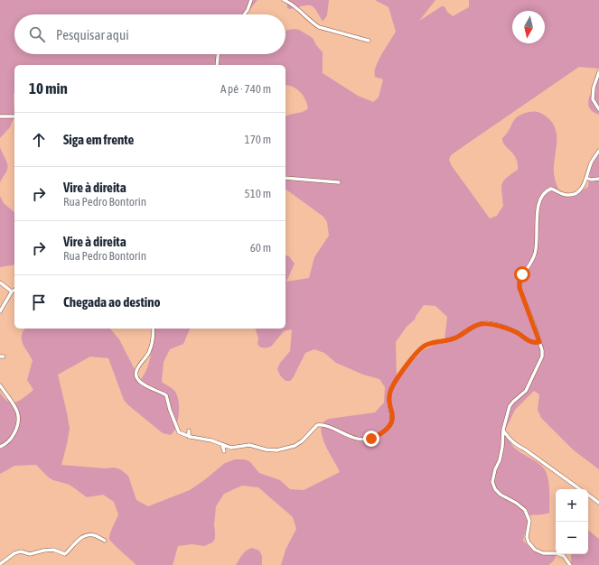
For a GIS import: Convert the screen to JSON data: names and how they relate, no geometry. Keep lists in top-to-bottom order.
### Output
{
  "north": "bottom",
  "page": {
    "search": "Pesquisar aqui",
    "heading": ["10 min", "A pé · 740 m"],
    "list": [
      ["Siga em frente", "170 m"],
      ["Vire à direita", "Rua Pedro Bontorin", "510 m"],
      ["Vire à direita", "Rua Pedro Bontorin", "60 m"],
      "Chegada ao destino"
    ],
    "map_buttons": ["+", "−"]
  }
}
